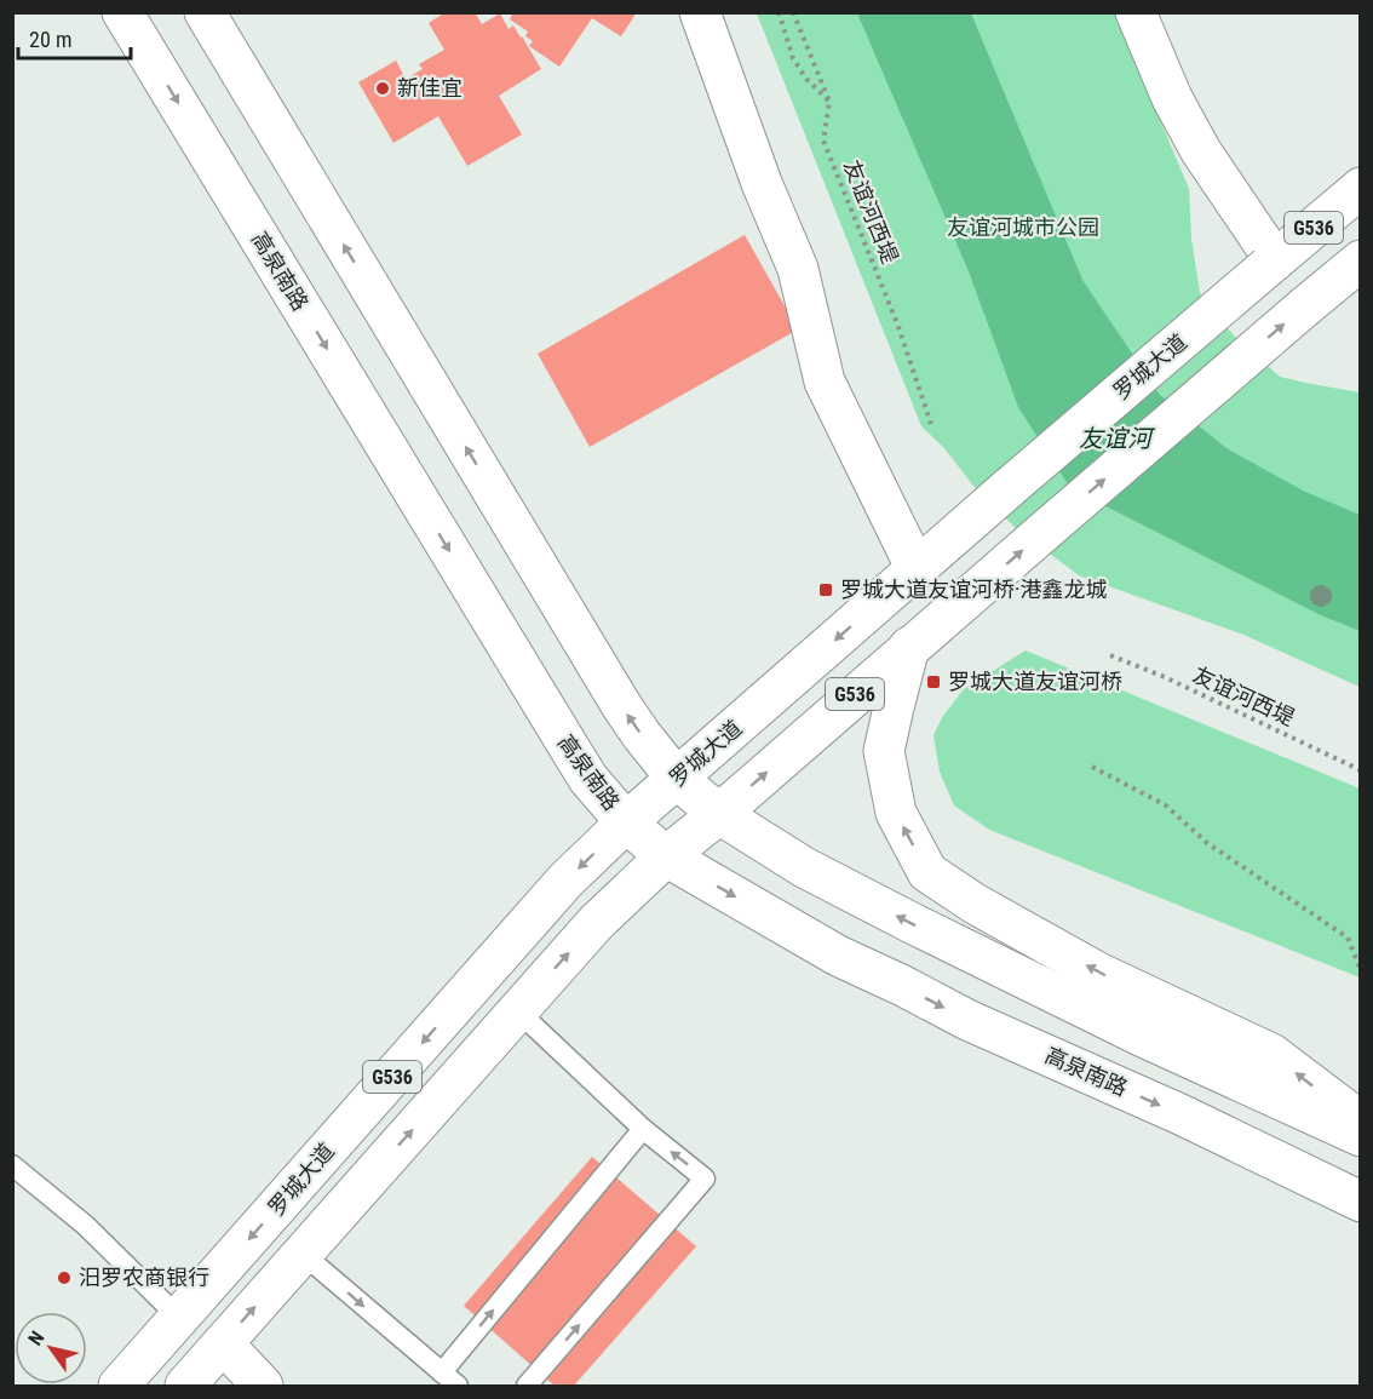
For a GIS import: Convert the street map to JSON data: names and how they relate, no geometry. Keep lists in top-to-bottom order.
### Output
{
  "streets": {
    "main road": ["G536", "高泉南路", "罗城大道"],
    "path": ["友谊河西堤"]
  },
  "crossings": [
    ["G536", "高泉南路"],
    ["高泉南路", "罗城大道"]
  ],
  "water": ["友谊河"],
  "parks": ["友谊河城市公园"],
  "places": {
    "other": ["新佳宜", "汨罗农商银行"],
    "transit": ["罗城大道友谊河桥·港鑫龙城", "罗城大道友谊河桥"]
  },
  "scale_bar": "20 m",
  "north": "top left"
}
